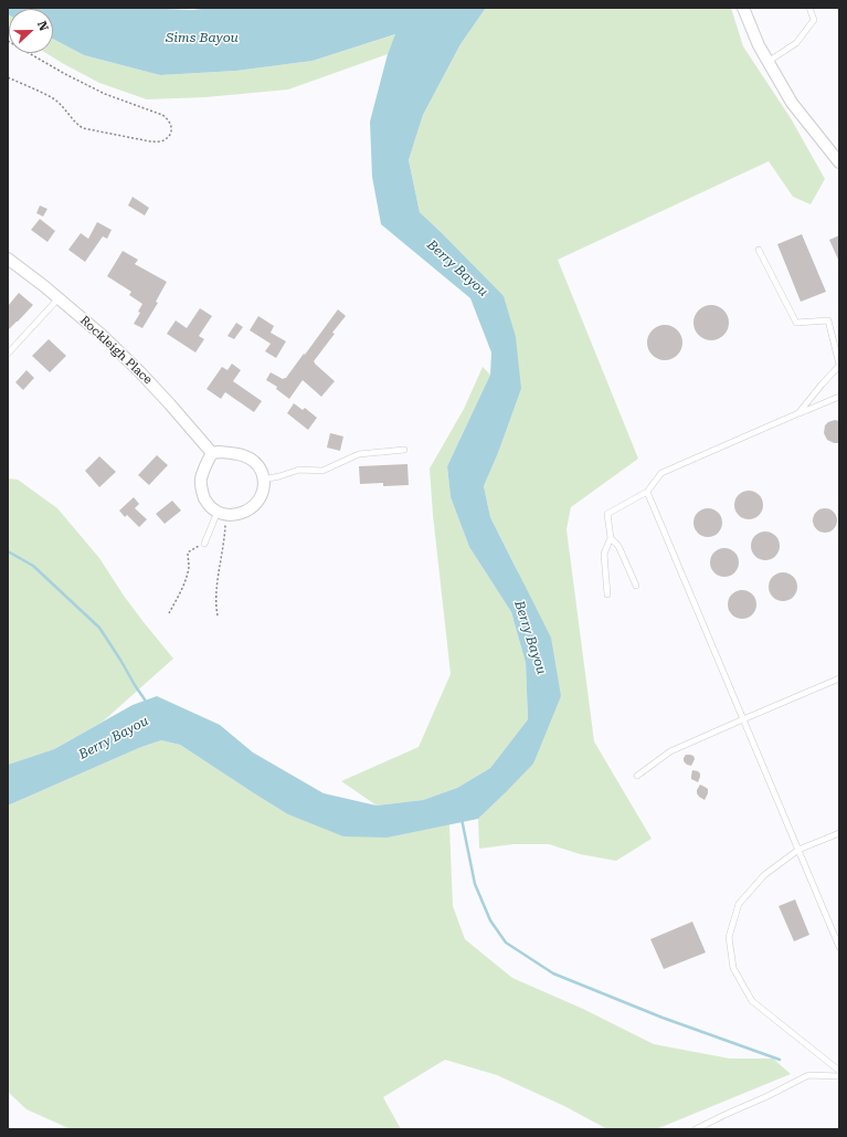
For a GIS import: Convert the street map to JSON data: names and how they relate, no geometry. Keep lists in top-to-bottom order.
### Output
{
  "streets": {
    "street": ["Rockleigh Place"]
  },
  "water": ["Sims Bayou", "Berry Bayou"],
  "north": "right"
}
